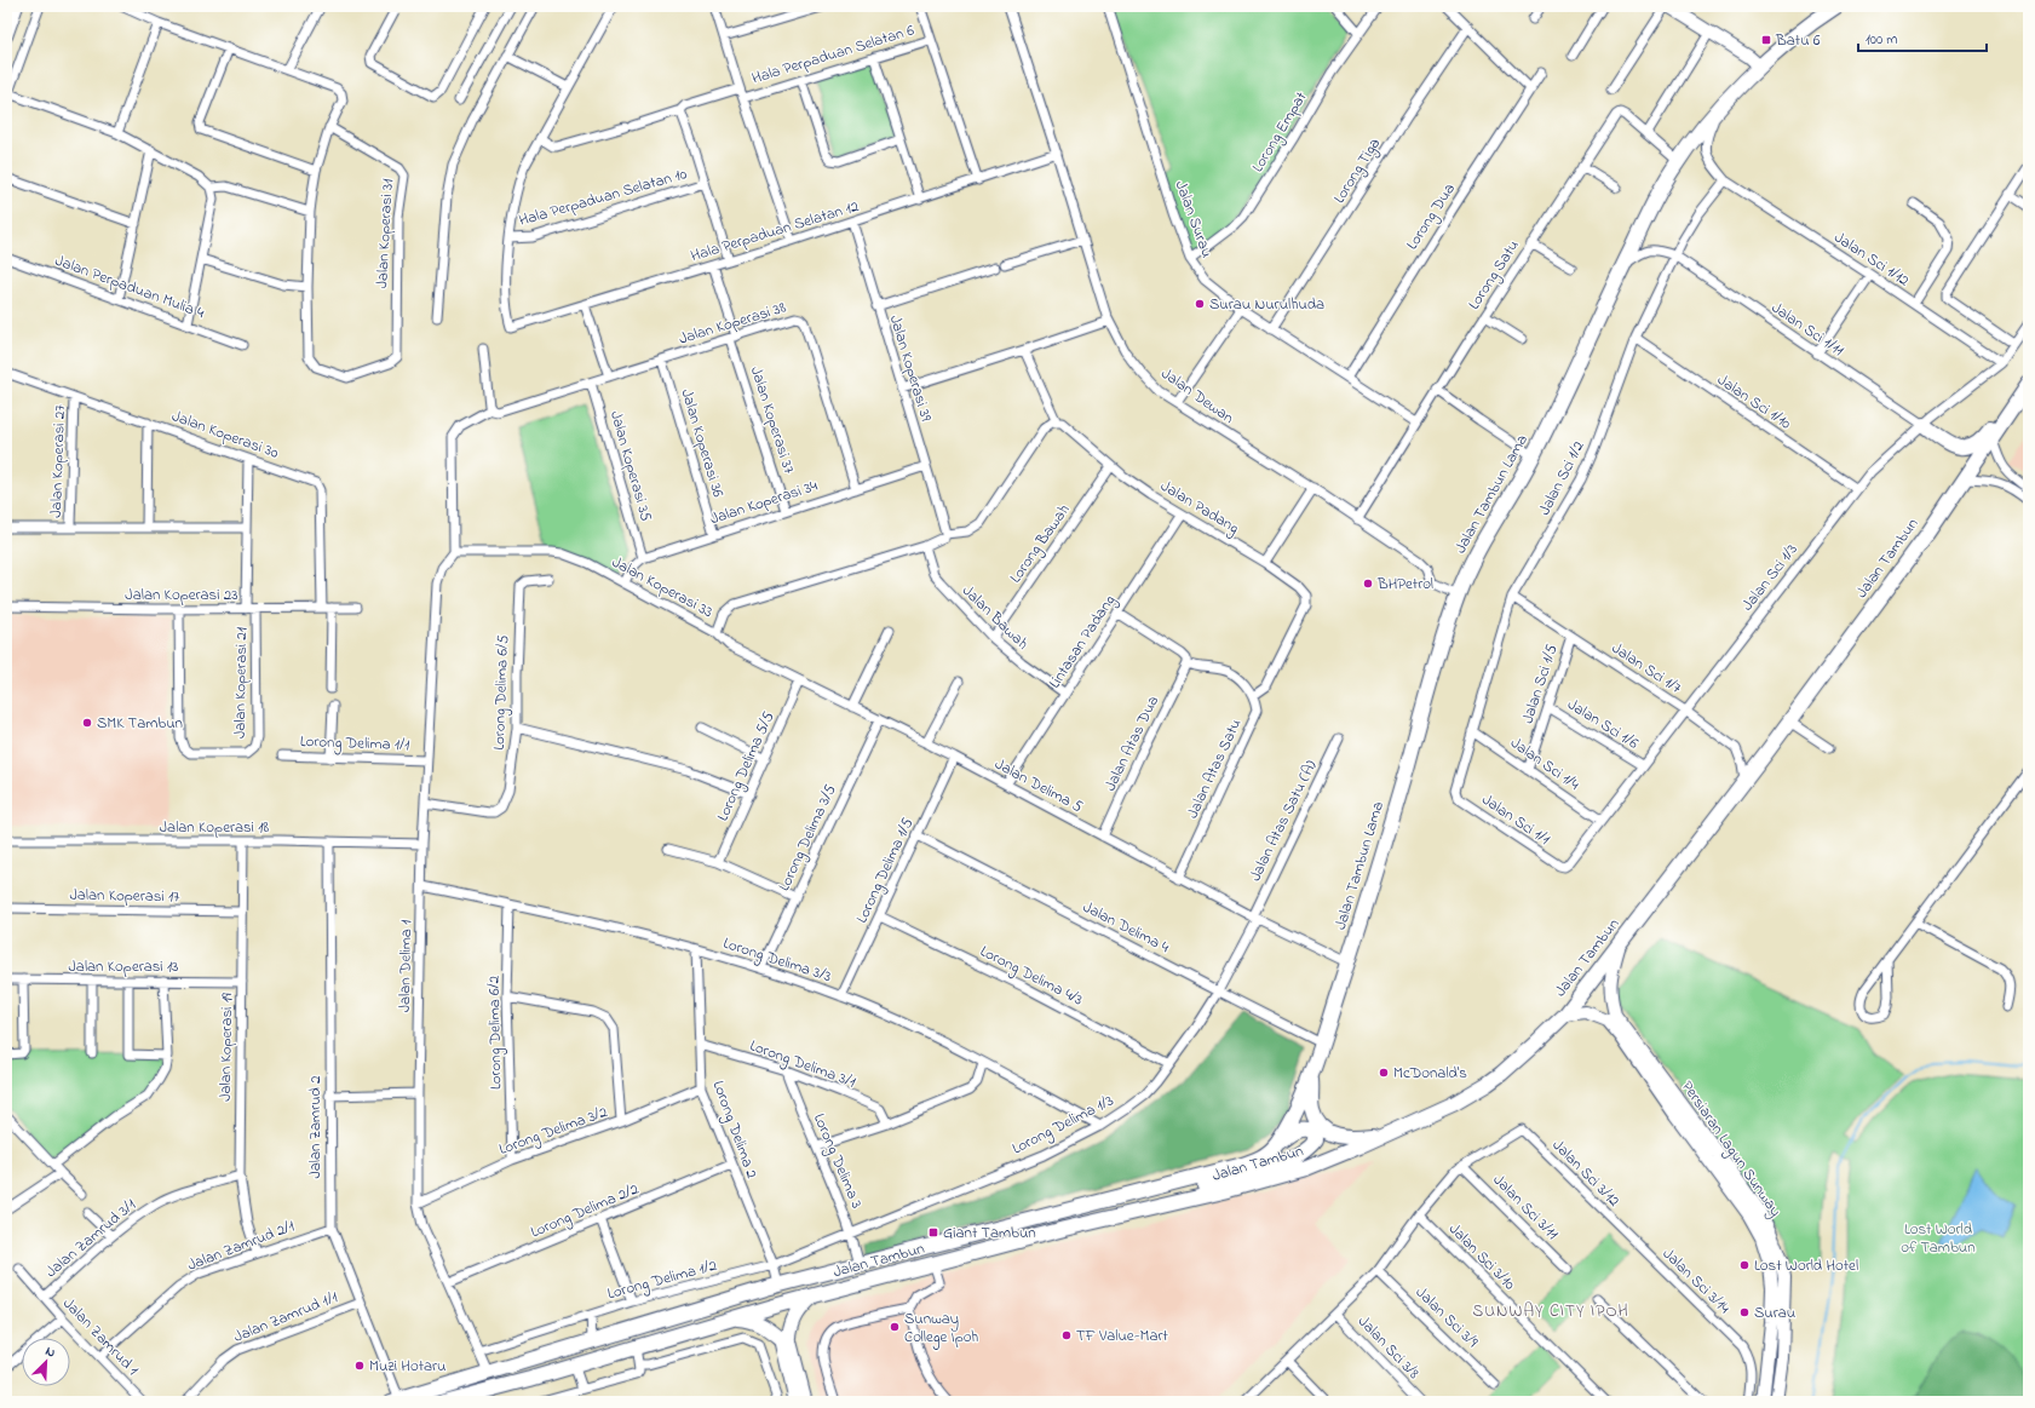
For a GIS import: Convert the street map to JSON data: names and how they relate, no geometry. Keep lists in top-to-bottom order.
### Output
{
  "streets": {
    "main road": ["Jalan Tambun Lama", "Jalan Tambun", "Persiaran Lagun Sunway"],
    "street": [
      "Hala Perpaduan Selatan 6",
      "Lorong Empat",
      "Lorong Tiga",
      "Hala Perpaduan Selatan 10",
      "Lorong Dua",
      "Jalan Surau",
      "Hala Perpaduan Selatan 12",
      "Jalan Koperasi 31",
      "Jalan Sci 1/12",
      "Lorong Satu",
      "Jalan Perpaduan Mulia 4",
      "Jalan Koperasi 38",
      "Jalan Sci 1/11",
      "Jalan Koperasi 39",
      "Jalan Dewan",
      "Jalan Sci 1/10",
      "Jalan Koperasi 37",
      "Jalan Koperasi 30",
      "Jalan Koperasi 36",
      "Jalan Koperasi 27",
      "Jalan Koperasi 35",
      "Jalan Sci 1/2",
      "Jalan Koperasi 34",
      "Jalan Padang",
      "Lorong Bawah",
      "Jalan Sci 1/3",
      "Jalan Koperasi 33",
      "Jalan Koperasi 23",
      "Jalan Bawah",
      "Lintasan Padang",
      "Jalan Sci 1/7",
      "Jalan Koperasi 21",
      "Jalan Sci 1/5",
      "Lorong Delima 6/5",
      "Jalan Sci 1/6",
      "Lorong Delima 1/1",
      "Jalan Atas Dua",
      "Jalan Sci 1/4",
      "Lorong Delima 5/5",
      "Jalan Atas Satu",
      "Jalan Delima 5",
      "Jalan Sci 1/1",
      "Jalan Atas Satu (A)",
      "Jalan Koperasi 18",
      "Lorong Delima 3/5",
      "Lorong Delima 1/5",
      "Jalan Koperasi 17",
      "Jalan Delima 4",
      "Lorong Delima 3/3",
      "Jalan Koperasi 13",
      "Jalan Delima 1",
      "Lorong Delima 4/3",
      "Lorong Delima 6/2",
      "Jalan Koperasi 19",
      "Lorong Delima 3/1",
      "Lorong Delima 1/3",
      "Jalan Zamrud 2",
      "Lorong Delima 2",
      "Lorong Delima 3/2",
      "Lorong Delima 3",
      "Jalan Sci 3/12",
      "Jalan Sci 3/11",
      "Lorong Delima 2/2",
      "Jalan Zamrud 3/1",
      "Jalan Zamrud 2/1",
      "Jalan Sci 3/10",
      "Lorong Delima 1/2",
      "Jalan Sci 3/14",
      "Jalan Zamrud 1/1",
      "Jalan Sci 3/9",
      "Jalan Zamrud 1",
      "Jalan Sci 3/8"
    ]
  },
  "crossings": [
    ["Lorong Empat", "Jalan Surau"],
    ["Lorong Tiga", "Jalan Surau"],
    ["Hala Perpaduan Selatan 10", "Hala Perpaduan Selatan 12"],
    ["Lorong Dua", "Jalan Surau"],
    ["Jalan Surau", "Lorong Satu"],
    ["Hala Perpaduan Selatan 12", "Jalan Koperasi 39"],
    ["Hala Perpaduan Selatan 12", "Jalan Dewan"],
    ["Hala Perpaduan Selatan 12", "Jalan Koperasi 37"],
    ["Jalan Sci 1/12", "Jalan Sci 1/2"],
    ["Jalan Sci 1/12", "Jalan Tambun Lama"],
    ["Jalan Sci 1/12", "Jalan Sci 1/3"],
    ["Lorong Satu", "Jalan Dewan"],
    ["Lorong Satu", "Jalan Tambun Lama"],
    ["Jalan Koperasi 38", "Jalan Koperasi 37"],
    ["Jalan Koperasi 38", "Jalan Koperasi 36"],
    ["Jalan Koperasi 38", "Jalan Koperasi 35"],
    ["Jalan Koperasi 38", "Jalan Koperasi 34"],
    ["Jalan Sci 1/11", "Jalan Sci 1/2"],
    ["Jalan Sci 1/11", "Jalan Sci 1/3"],
    ["Jalan Koperasi 39", "Jalan Koperasi 34"],
    ["Jalan Koperasi 39", "Jalan Koperasi 33"],
    ["Jalan Dewan", "Jalan Tambun Lama"],
    ["Jalan Sci 1/10", "Jalan Sci 1/2"],
    ["Jalan Sci 1/10", "Jalan Sci 1/3"],
    ["Jalan Koperasi 37", "Jalan Koperasi 34"],
    ["Jalan Koperasi 30", "Jalan Koperasi 27"],
    ["Jalan Koperasi 30", "Jalan Koperasi 23"],
    ["Jalan Koperasi 36", "Jalan Koperasi 34"],
    ["Jalan Koperasi 35", "Jalan Koperasi 34"],
    ["Jalan Sci 1/2", "Jalan Sci 1/7"],
    ["Jalan Sci 1/2", "Jalan Sci 1/4"],
    ["Jalan Sci 1/2", "Jalan Sci 1/1"],
    ["Jalan Tambun Lama", "Jalan Tambun"],
    ["Jalan Tambun Lama", "Jalan Delima 5"],
    ["Jalan Tambun Lama", "Jalan Delima 4"],
    ["Jalan Padang", "Lorong Bawah"],
    ["Jalan Padang", "Jalan Koperasi 33"],
    ["Jalan Padang", "Lintasan Padang"],
    ["Jalan Padang", "Jalan Atas Satu"],
    ["Lorong Bawah", "Jalan Bawah"],
    ["Jalan Tambun", "Jalan Sci 1/7"],
    ["Jalan Tambun", "Jalan Delima 1"],
    ["Jalan Tambun", "Jalan Zamrud 2"],
    ["Jalan Tambun", "Lorong Delima 2"],
    ["Jalan Tambun", "Persiaran Lagun Sunway"],
    ["Jalan Tambun", "Lorong Delima 3"],
    ["Jalan Sci 1/3", "Jalan Sci 1/7"],
    ["Jalan Sci 1/3", "Jalan Sci 1/6"],
    ["Jalan Sci 1/3", "Jalan Sci 1/4"],
    ["Jalan Sci 1/3", "Jalan Sci 1/1"],
    ["Jalan Koperasi 33", "Jalan Bawah"],
    ["Jalan Koperasi 33", "Jalan Delima 5"],
    ["Jalan Koperasi 33", "Jalan Delima 1"],
    ["Jalan Koperasi 23", "Jalan Koperasi 21"],
    ["Jalan Bawah", "Lintasan Padang"],
    ["Lintasan Padang", "Jalan Delima 5"],
    ["Jalan Sci 1/7", "Jalan Sci 1/5"],
    ["Jalan Sci 1/5", "Jalan Sci 1/6"],
    ["Jalan Sci 1/5", "Jalan Sci 1/4"],
    ["Lorong Delima 6/5", "Jalan Delima 1"],
    ["Lorong Delima 1/1", "Jalan Delima 1"],
    ["Jalan Atas Dua", "Jalan Delima 5"],
    ["Lorong Delima 5/5", "Jalan Delima 5"],
    ["Jalan Atas Satu", "Jalan Delima 5"],
    ["Jalan Delima 5", "Jalan Atas Satu (A)"],
    ["Jalan Delima 5", "Lorong Delima 3/5"],
    ["Jalan Delima 5", "Lorong Delima 1/5"],
    ["Jalan Delima 5", "Lorong Delima 1/3"],
    ["Jalan Atas Satu (A)", "Lorong Delima 1/3"],
    ["Jalan Koperasi 18", "Jalan Delima 1"],
    ["Jalan Koperasi 18", "Jalan Koperasi 19"],
    ["Jalan Koperasi 18", "Jalan Zamrud 2"],
    ["Lorong Delima 3/5", "Lorong Delima 3/3"],
    ["Lorong Delima 1/5", "Jalan Delima 4"],
    ["Lorong Delima 1/5", "Lorong Delima 3/3"],
    ["Lorong Delima 1/5", "Lorong Delima 4/3"],
    ["Jalan Koperasi 17", "Jalan Koperasi 19"],
    ["Jalan Delima 4", "Lorong Delima 1/3"],
    ["Lorong Delima 3/3", "Jalan Delima 1"],
    ["Lorong Delima 3/3", "Lorong Delima 6/2"],
    ["Lorong Delima 3/3", "Lorong Delima 1/3"],
    ["Lorong Delima 3/3", "Lorong Delima 2"],
    ["Jalan Koperasi 13", "Jalan Koperasi 19"],
    ["Jalan Delima 1", "Lorong Delima 3/2"],
    ["Jalan Delima 1", "Lorong Delima 2/2"],
    ["Jalan Delima 1", "Lorong Delima 1/2"],
    ["Lorong Delima 4/3", "Lorong Delima 1/3"],
    ["Lorong Delima 6/2", "Lorong Delima 3/2"],
    ["Jalan Koperasi 19", "Jalan Zamrud 3/1"],
    ["Jalan Koperasi 19", "Jalan Zamrud 2/1"],
    ["Lorong Delima 3/1", "Lorong Delima 2"],
    ["Lorong Delima 3/1", "Lorong Delima 3"],
    ["Lorong Delima 1/3", "Lorong Delima 3"],
    ["Lorong Delima 1/3", "Lorong Delima 1/2"],
    ["Jalan Zamrud 2", "Jalan Zamrud 2/1"],
    ["Jalan Zamrud 2", "Jalan Zamrud 1/1"],
    ["Lorong Delima 2", "Lorong Delima 3/2"],
    ["Lorong Delima 2", "Lorong Delima 2/2"],
    ["Lorong Delima 2", "Lorong Delima 1/2"],
    ["Lorong Delima 3", "Lorong Delima 1/2"],
    ["Jalan Sci 3/12", "Jalan Sci 3/11"],
    ["Jalan Sci 3/12", "Jalan Sci 3/14"],
    ["Jalan Zamrud 3/1", "Jalan Zamrud 1"],
    ["Jalan Zamrud 2/1", "Jalan Zamrud 1"]
  ],
  "districts": ["SUNWAY CITY IPOH"],
  "parks": ["Lost World of Tambun"],
  "places": {
    "transit": ["Batu 6", "Giant Tambun"],
    "other": [
      "Surau Nurulhuda",
      "BHPetrol",
      "SMK Tambun",
      "McDonald's",
      "Lost World Hotel",
      "Surau",
      "Sunway College Ipoh",
      "TF Value-Mart",
      "Muzi Hotaru"
    ]
  },
  "scale_bar": "100 m",
  "north": "top right"
}
